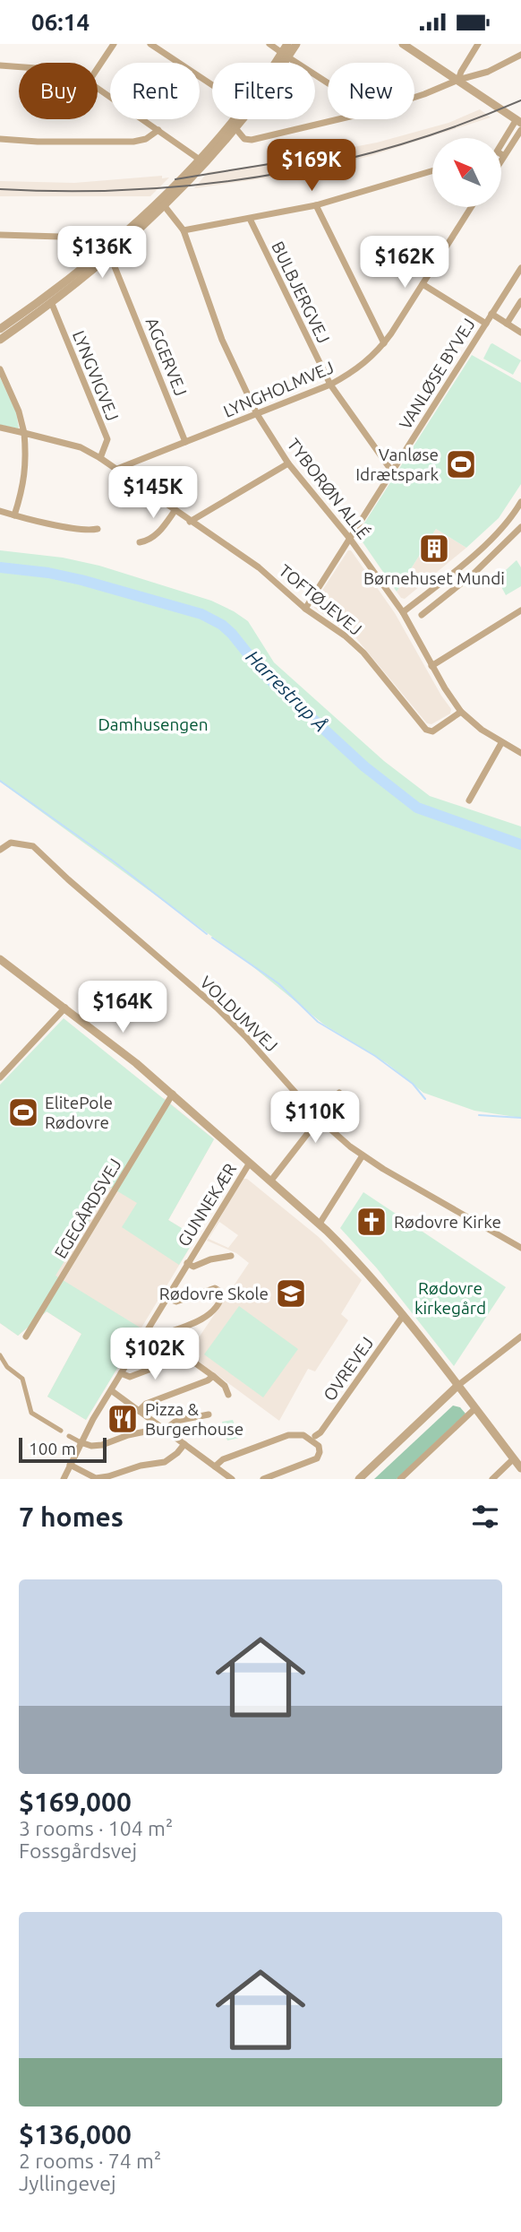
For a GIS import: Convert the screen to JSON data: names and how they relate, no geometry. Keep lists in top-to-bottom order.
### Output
{
  "streets": {
    "street": [
      "BULBJERGVEJ",
      "AGGERVEJ",
      "VANLØSE BYVEJ",
      "LYNGVIGVEJ",
      "LYNGHOLMVEJ",
      "TYBORØN ALLÉ",
      "TOFTØJEVEJ",
      "VOLDUMVEJ",
      "GUNNEKÆR",
      "EGEGÅRDSVEJ",
      "OVREVEJ"
    ]
  },
  "crossings": [
    ["BULBJERGVEJ", "VANLØSE BYVEJ"],
    ["BULBJERGVEJ", "LYNGHOLMVEJ"],
    ["AGGERVEJ", "LYNGHOLMVEJ"],
    ["VANLØSE BYVEJ", "TYBORØN ALLÉ"],
    ["VANLØSE BYVEJ", "TOFTØJEVEJ"],
    ["LYNGVIGVEJ", "TOFTØJEVEJ"],
    ["LYNGHOLMVEJ", "TYBORØN ALLÉ"],
    ["LYNGHOLMVEJ", "TOFTØJEVEJ"],
    ["TYBORØN ALLÉ", "TOFTØJEVEJ"]
  ],
  "water": ["Harrestrup Å"],
  "parks": ["Damhusengen", "Rødovre kirkegård"],
  "places": {
    "sports": ["Vanløse Idrætspark", "ElitePole Rødovre"],
    "building": ["Børnehuset Mundi"],
    "church": ["Rødovre Kirke"],
    "school or university": ["Rødovre Skole"],
    "restaurant": ["Pizza & Burgerhouse"]
  },
  "scale_bar": "100 m",
  "north": "top left",
  "page": {
    "status": "06:14",
    "chip": [
      "Buy",
      "Rent",
      "Filters",
      "New"
    ],
    "price": [
      "$169K",
      "$136K",
      "$162K",
      "$145K",
      "$164K",
      "$110K",
      "$102K"
    ],
    "scale": "100 m",
    "heading": "7 homes",
    "list": [
      {
        "name": "$169,000",
        "note": "3 rooms · 104 m² · Fossgårdsvej"
      },
      {
        "name": "$136,000",
        "note": "2 rooms · 74 m² · Jyllingevej"
      }
    ]
  }
}
